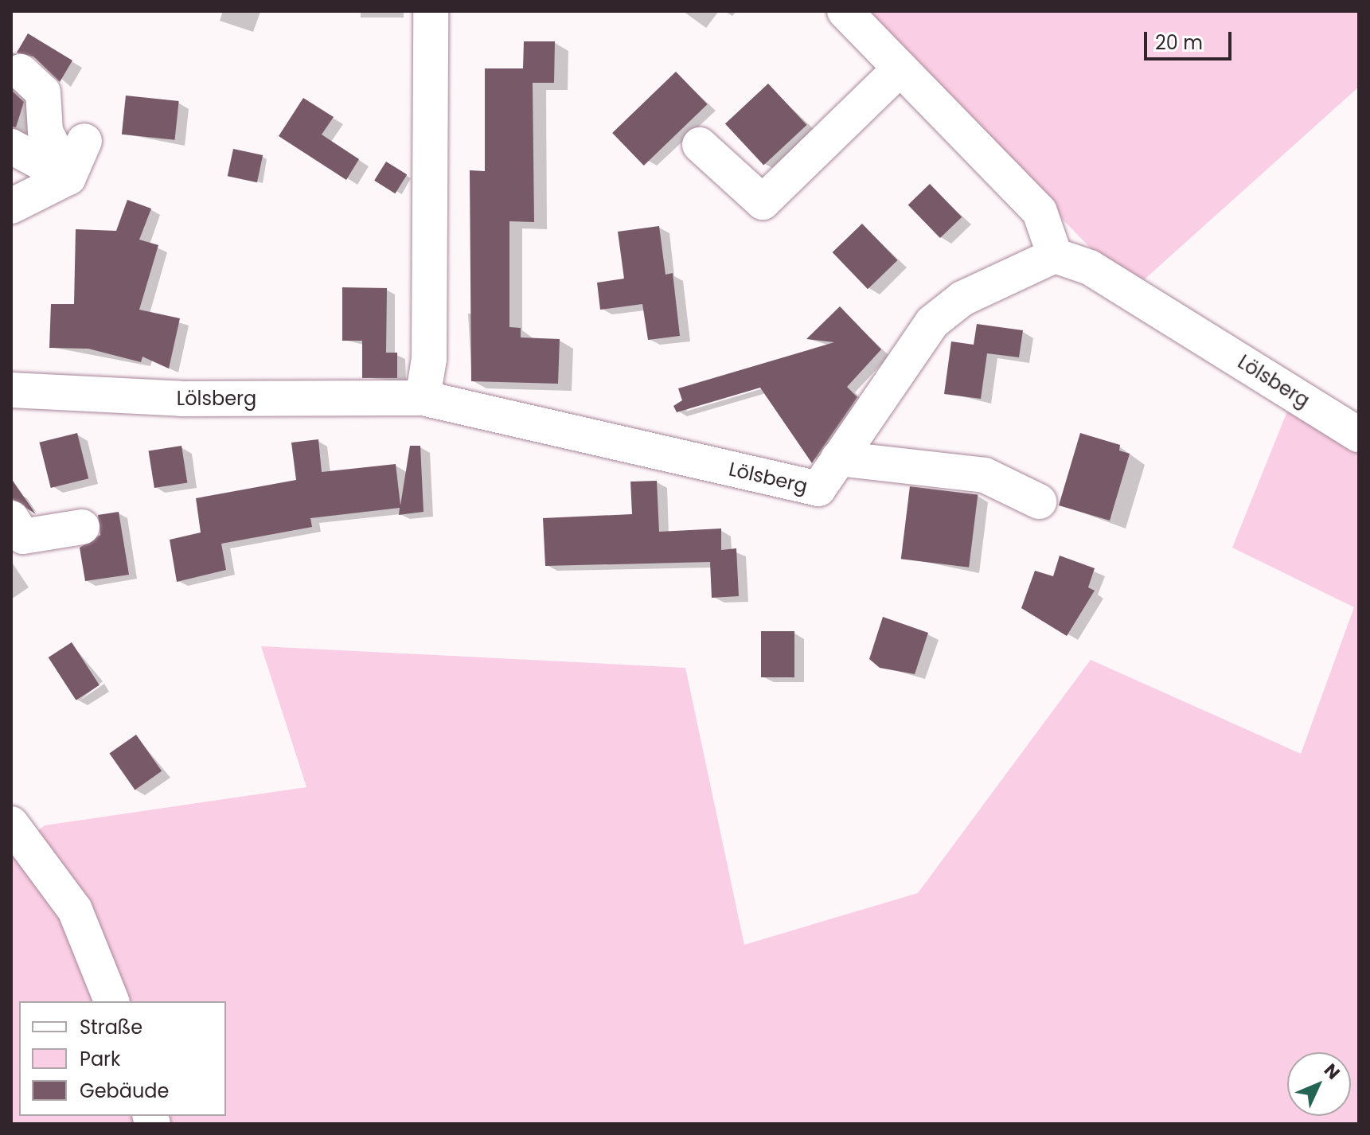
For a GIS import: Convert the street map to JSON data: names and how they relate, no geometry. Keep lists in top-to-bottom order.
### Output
{
  "streets": {
    "street": ["Lölsberg"]
  },
  "legend": ["Straße", "Park", "Gebäude"],
  "scale_bar": "20 m",
  "north": "top right"
}
